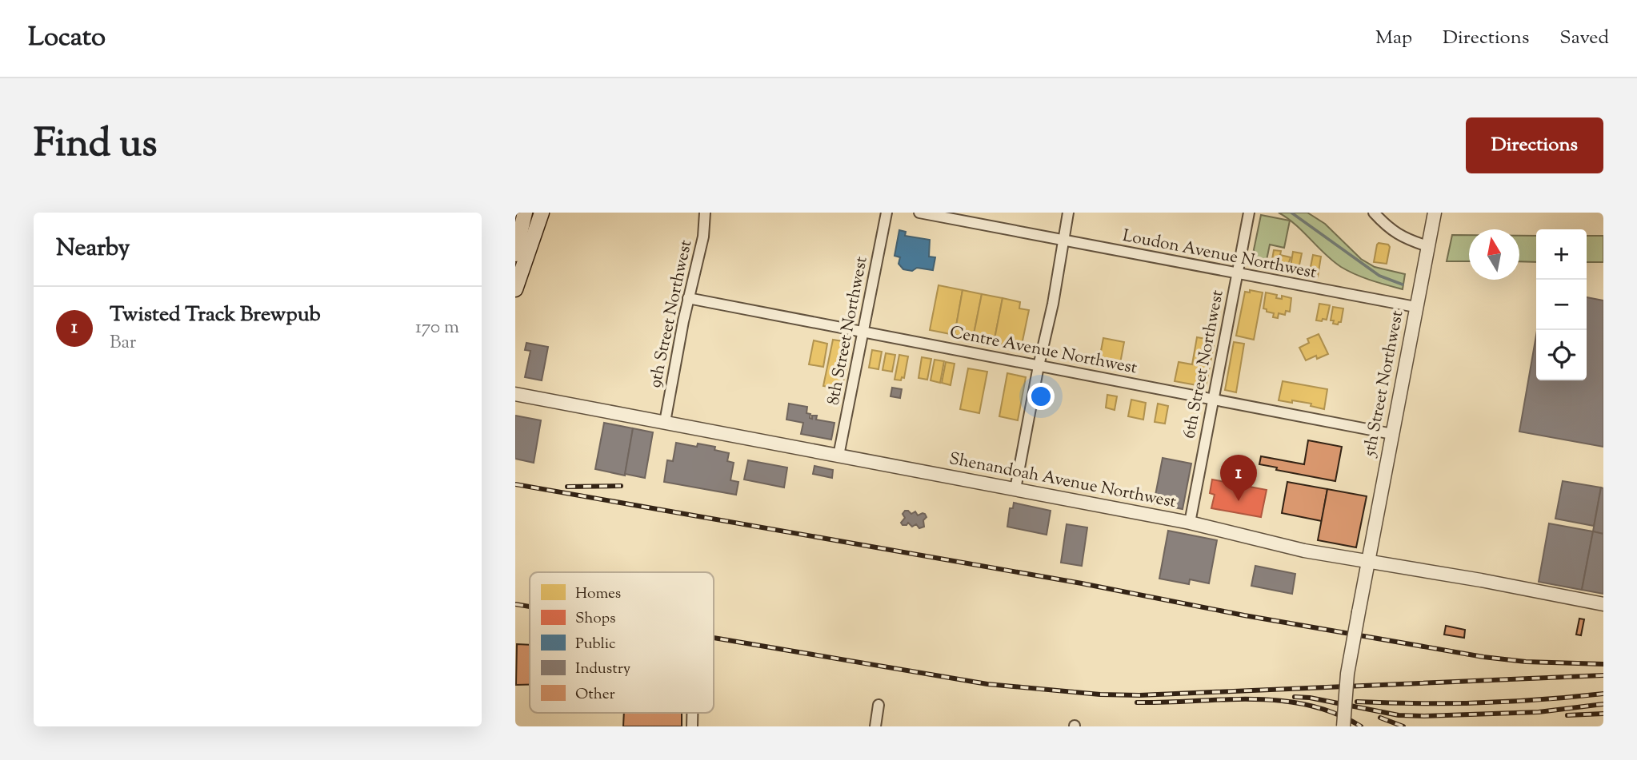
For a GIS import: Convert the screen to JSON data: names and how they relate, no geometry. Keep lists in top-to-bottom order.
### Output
{
  "streets": {
    "street": [
      "Loudon Avenue Northwest",
      "9th Street Northwest",
      "8th Street Northwest",
      "Centre Avenue Northwest",
      "6th Street Northwest",
      "5th Street Northwest",
      "Shenandoah Avenue Northwest"
    ]
  },
  "crossings": [
    ["Loudon Avenue Northwest", "6th Street Northwest"],
    ["Loudon Avenue Northwest", "5th Street Northwest"],
    ["9th Street Northwest", "Centre Avenue Northwest"],
    ["9th Street Northwest", "Shenandoah Avenue Northwest"],
    ["8th Street Northwest", "Centre Avenue Northwest"],
    ["8th Street Northwest", "Shenandoah Avenue Northwest"],
    ["Centre Avenue Northwest", "6th Street Northwest"],
    ["Centre Avenue Northwest", "5th Street Northwest"],
    ["6th Street Northwest", "Shenandoah Avenue Northwest"],
    ["5th Street Northwest", "Shenandoah Avenue Northwest"]
  ],
  "legend": [
    "Homes",
    "Shops",
    "Public",
    "Industry",
    "Other"
  ],
  "north": "top",
  "page": {
    "header": "Locato",
    "nav": ["Map", "Directions", "Saved"],
    "title": "Find us",
    "buttons": "Directions",
    "heading": "Nearby",
    "map_buttons": ["+", "−"],
    "list": [
      {
        "mark": "1",
        "name": "Twisted Track Brewpub",
        "note": "Bar",
        "value": "170 m"
      }
    ],
    "pins": "1"
  }
}
